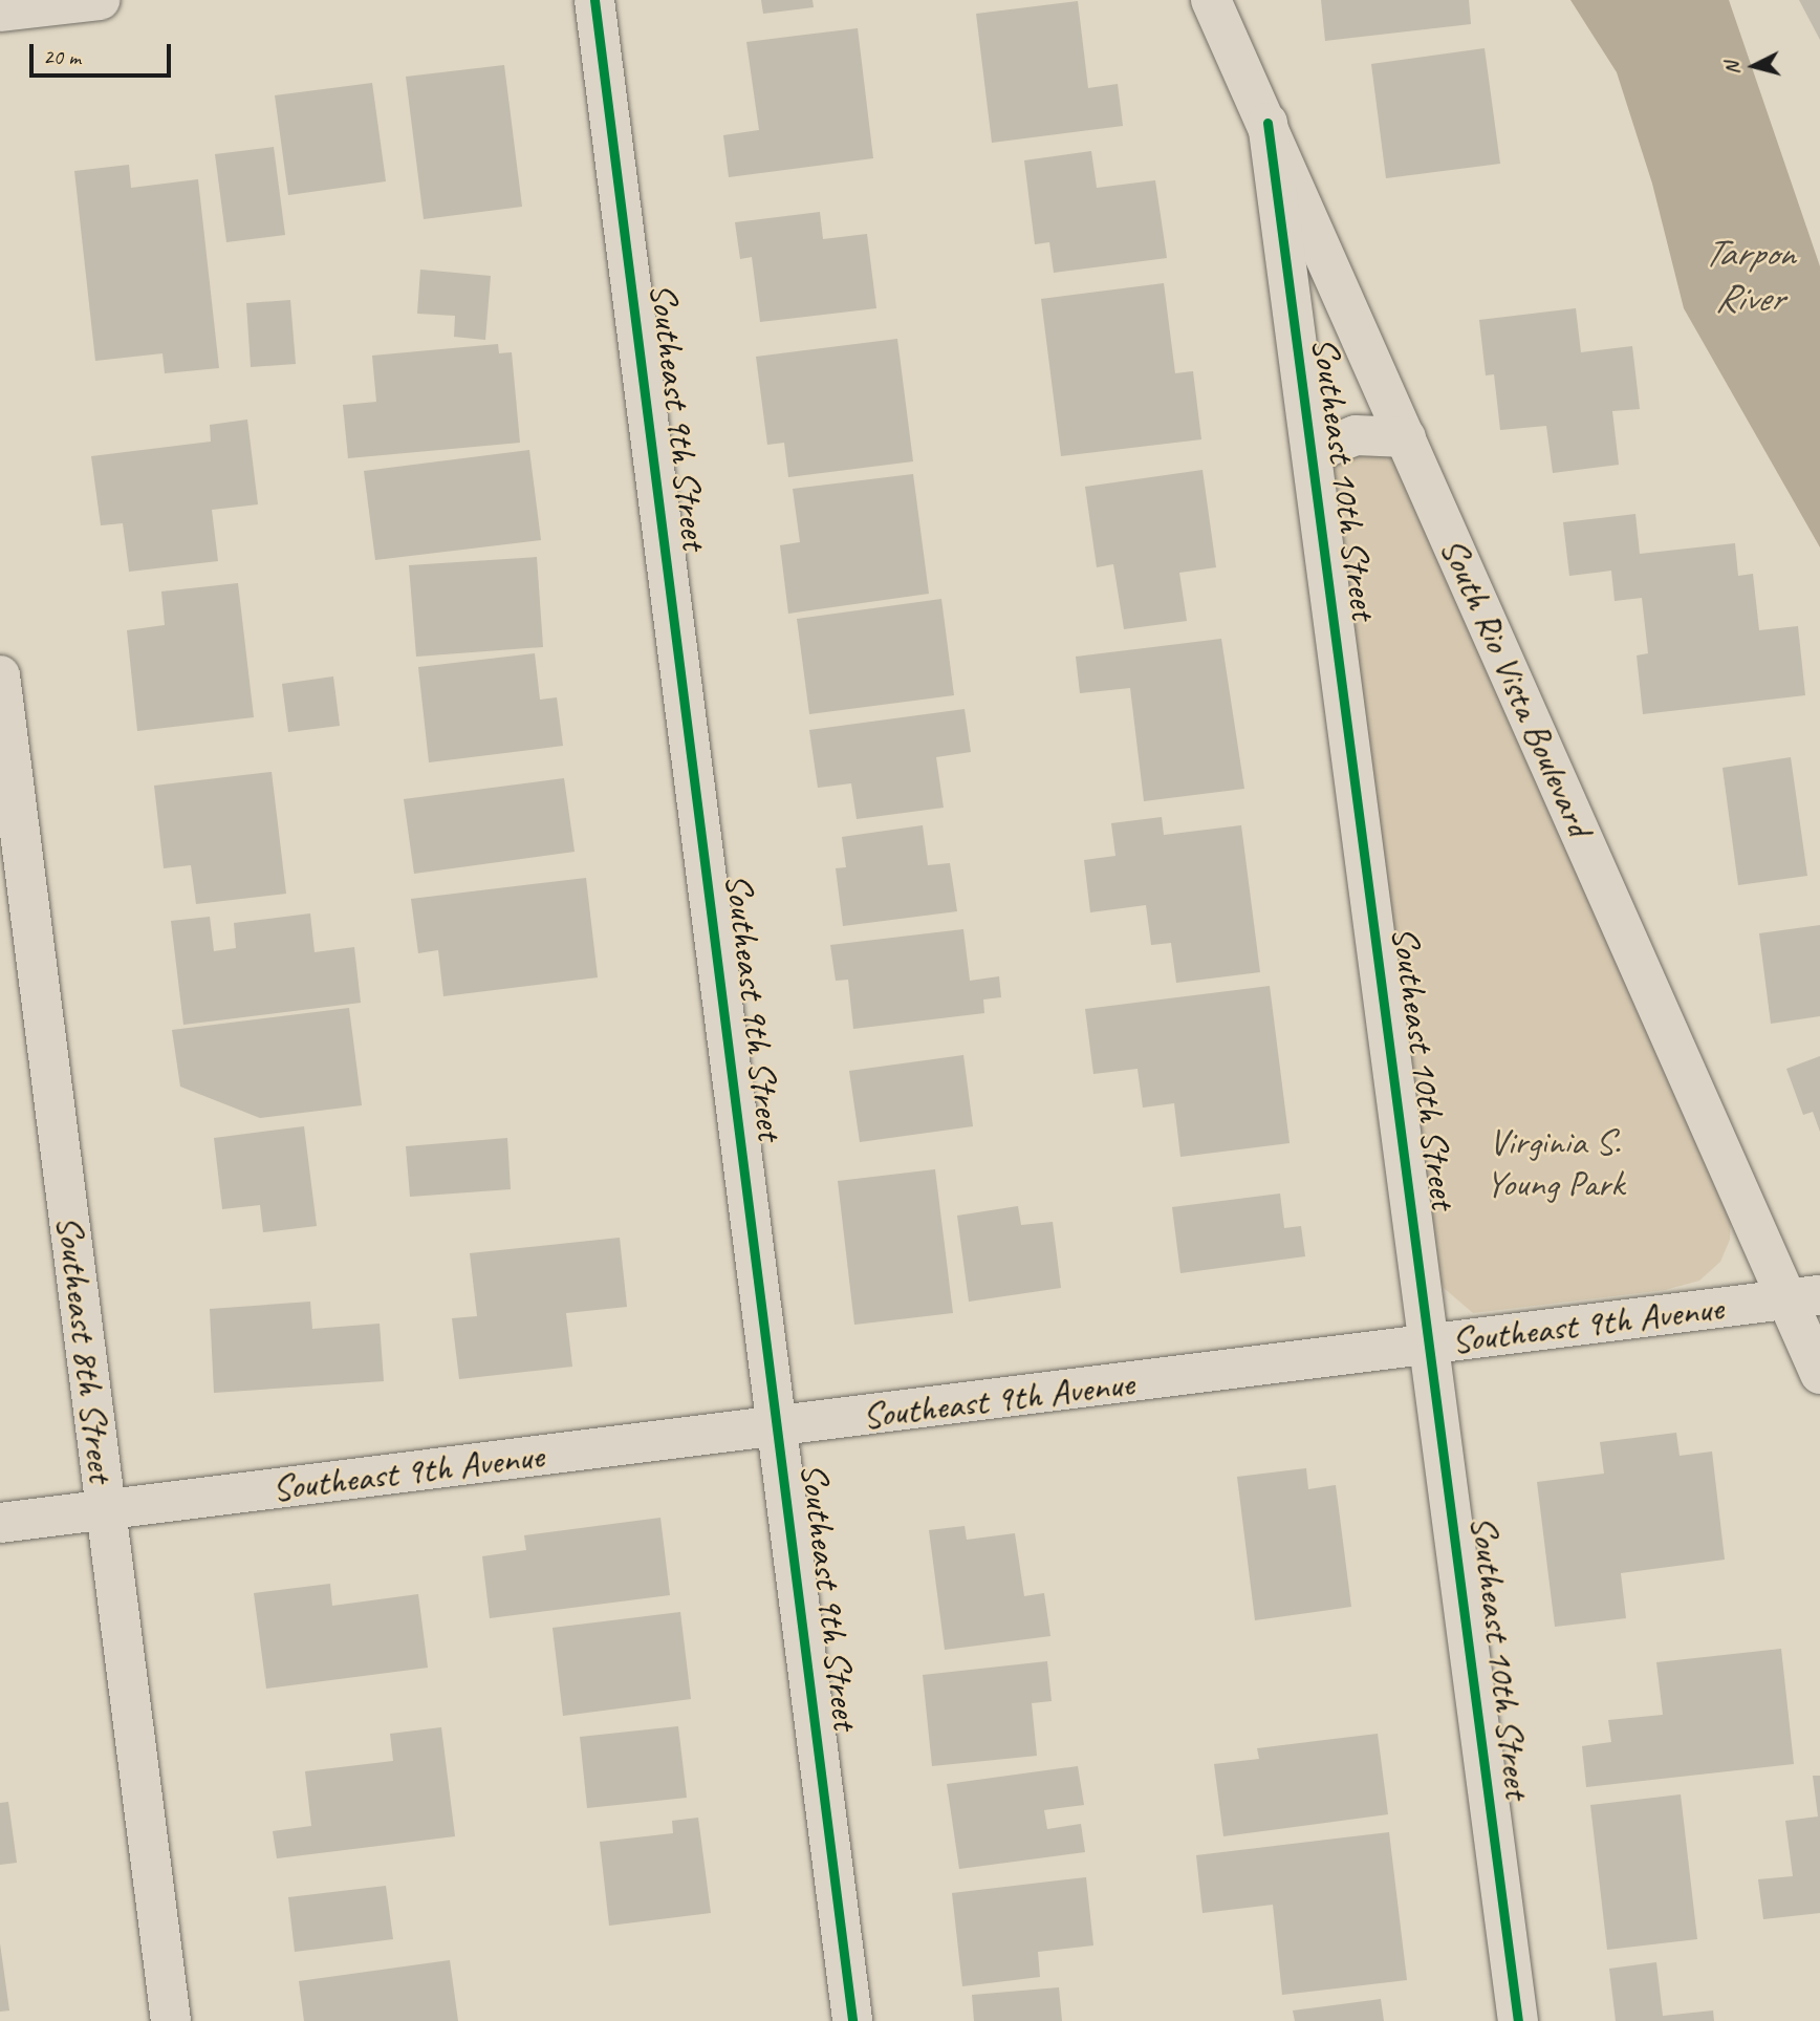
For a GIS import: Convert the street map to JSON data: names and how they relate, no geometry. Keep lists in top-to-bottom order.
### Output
{
  "streets": {
    "street": [
      "Southeast 9th Street",
      "Southeast 10th Street",
      "South Rio Vista Boulevard",
      "Southeast 9th Avenue",
      "Southeast 8th Street"
    ]
  },
  "crossings": [
    ["Southeast 9th Street", "Southeast 9th Avenue"],
    ["Southeast 10th Street", "South Rio Vista Boulevard"],
    ["Southeast 10th Street", "Southeast 9th Avenue"],
    ["South Rio Vista Boulevard", "Southeast 9th Avenue"],
    ["Southeast 9th Avenue", "Southeast 8th Street"]
  ],
  "water": ["Tarpon River"],
  "parks": ["Virginia S. Young Park"],
  "scale_bar": "20 m",
  "north": "left"
}
